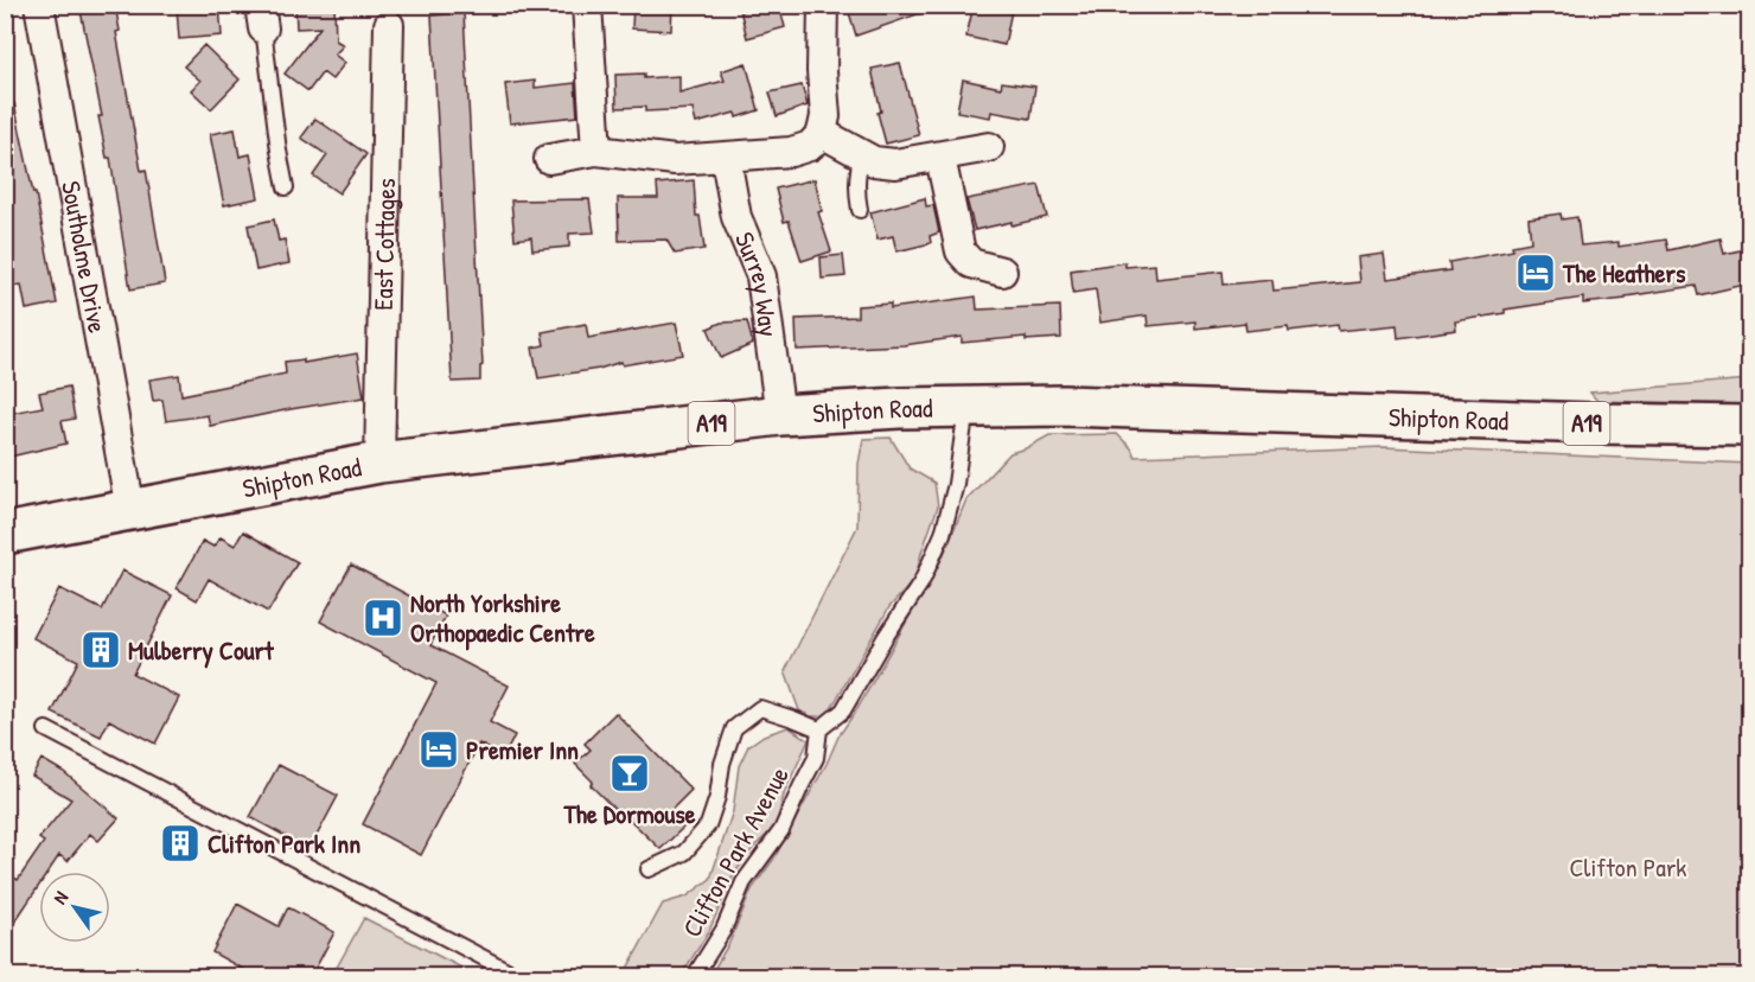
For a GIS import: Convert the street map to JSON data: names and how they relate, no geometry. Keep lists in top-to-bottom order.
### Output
{
  "streets": {
    "main road": ["Shipton Road", "A19"],
    "street": ["East Cottages", "Southolme Drive", "Surrey Way"],
    "lane": ["Clifton Park Avenue"]
  },
  "crossings": [
    ["East Cottages", "Shipton Road"],
    ["Southolme Drive", "Shipton Road"],
    ["Surrey Way", "Shipton Road"]
  ],
  "parks": ["Clifton Park"],
  "places": {
    "hotel": ["The Heathers", "Premier Inn"],
    "hospital": ["North Yorkshire Orthopaedic Centre"],
    "building": ["Mulberry Court", "Clifton Park Inn"],
    "bar": ["The Dormouse"]
  },
  "north": "top left"
}
